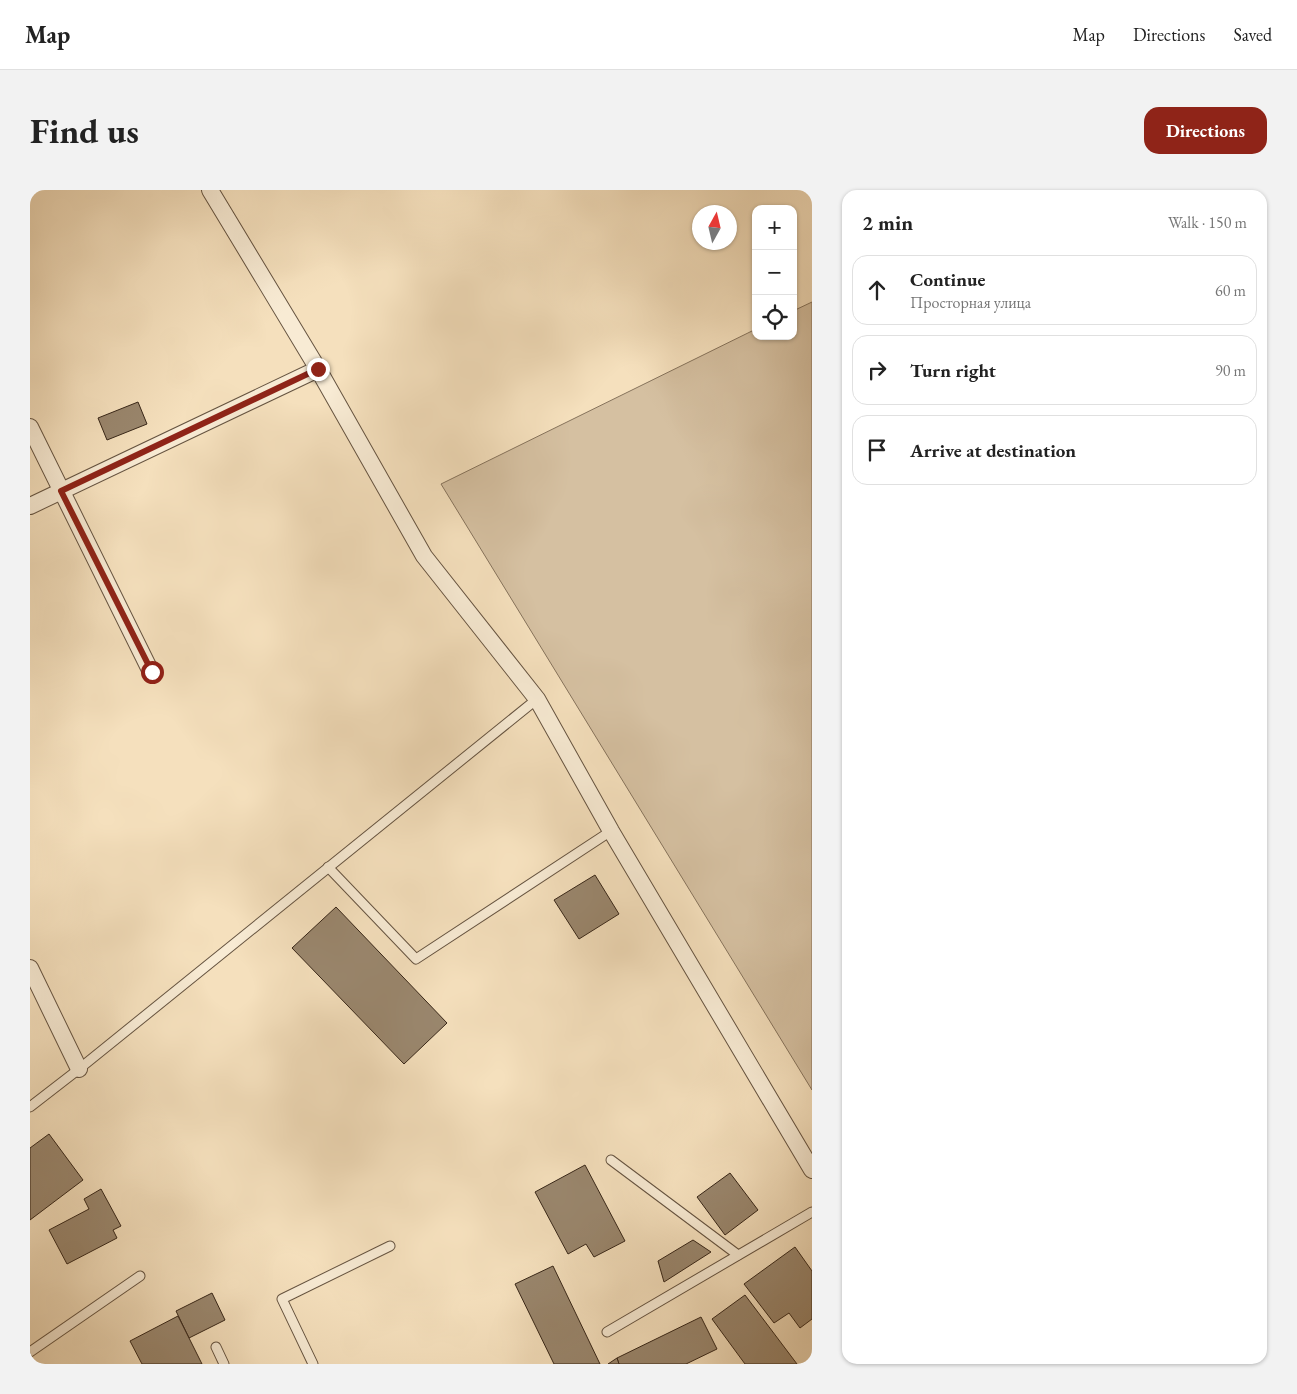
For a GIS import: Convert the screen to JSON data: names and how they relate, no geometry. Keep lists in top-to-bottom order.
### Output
{
  "north": "top",
  "page": {
    "header": "Map",
    "nav": ["Map", "Directions", "Saved"],
    "buttons": "Directions",
    "title": "Find us",
    "heading": ["2 min", "Walk · 150 m"],
    "map_buttons": ["+", "−"],
    "list": [
      ["Continue", "Просторная улица", "60 m"],
      ["Turn right", "90 m"],
      "Arrive at destination"
    ]
  }
}
